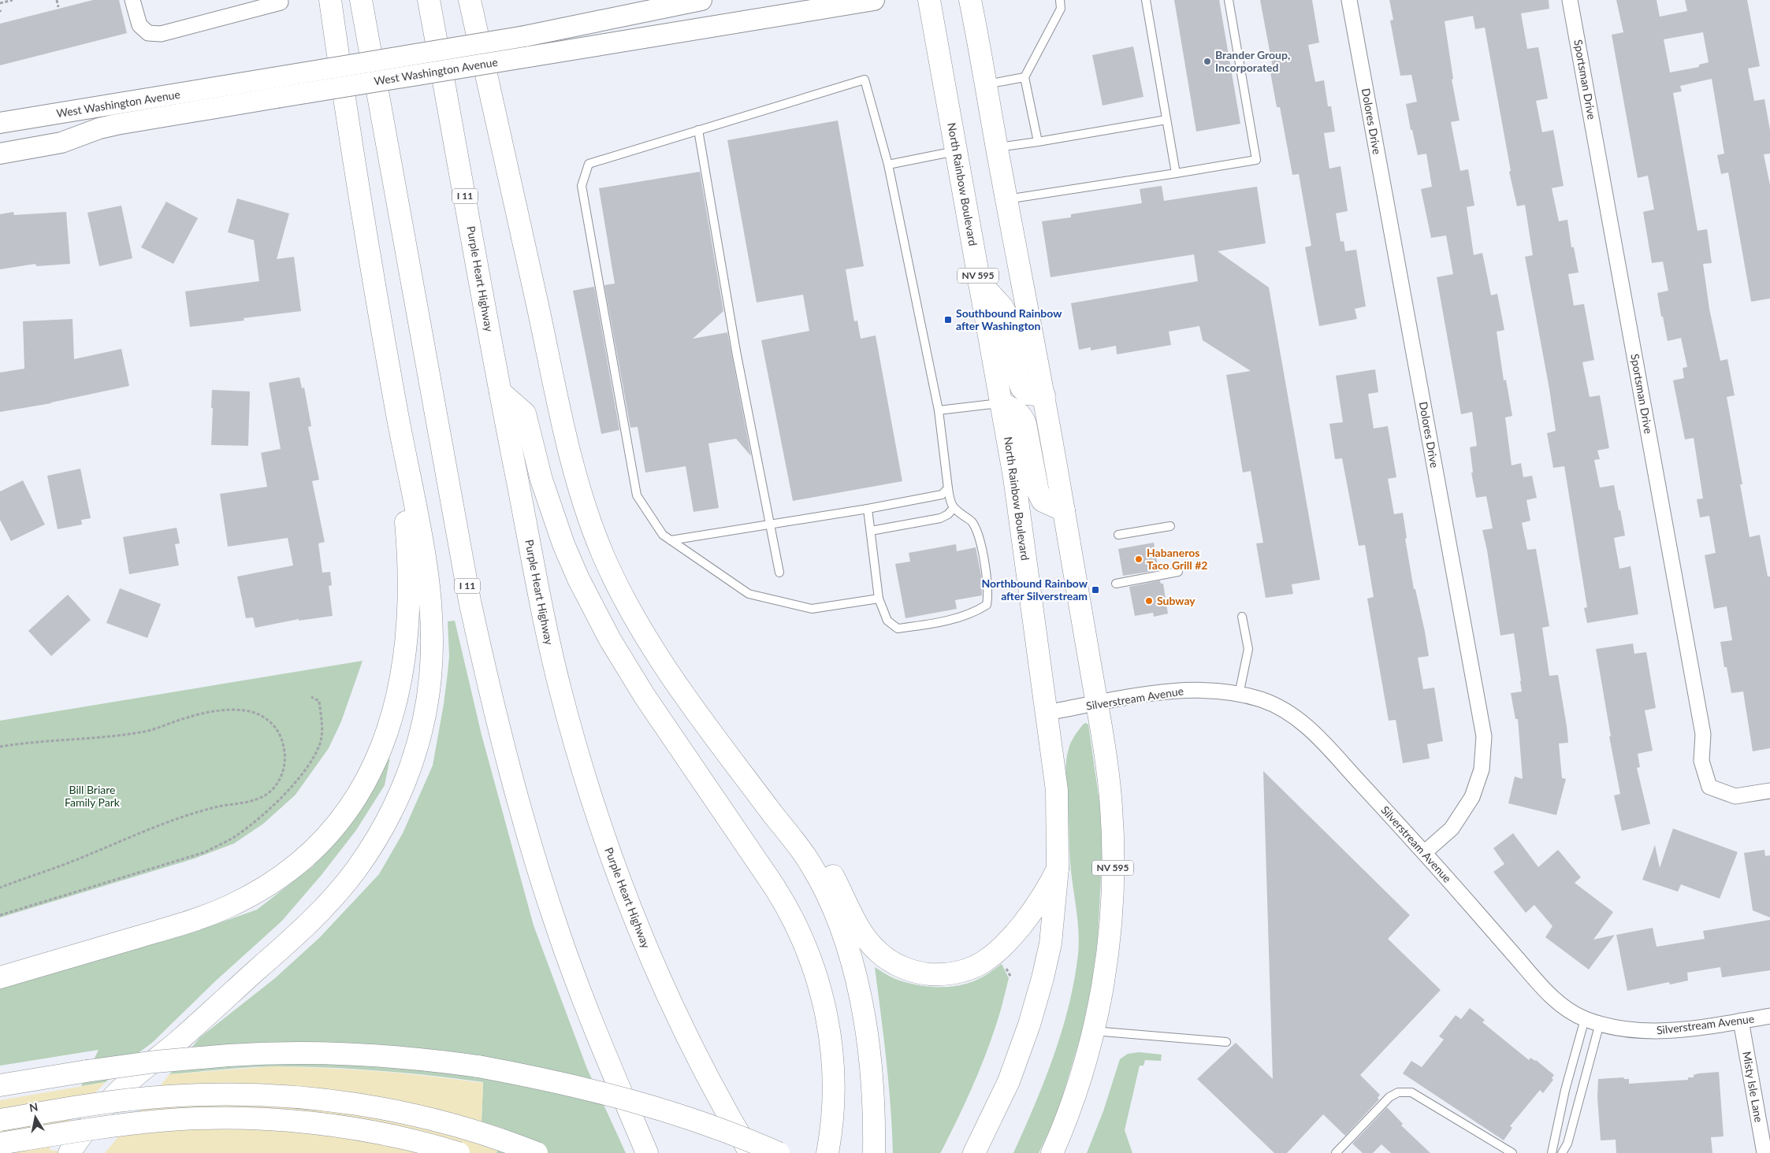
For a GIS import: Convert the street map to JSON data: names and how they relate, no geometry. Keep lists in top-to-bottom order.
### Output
{
  "streets": {
    "main road": [
      "West Washington Avenue",
      "North Rainbow Boulevard",
      "I 11",
      "NV 595",
      "Purple Heart Highway"
    ],
    "street": [
      "Sportsman Drive",
      "Dolores Drive",
      "Silverstream Avenue",
      "Misty Isle Lane"
    ]
  },
  "crossings": [
    ["Dolores Drive", "Silverstream Avenue"],
    ["North Rainbow Boulevard", "Silverstream Avenue"],
    ["NV 595", "Silverstream Avenue"],
    ["Silverstream Avenue", "Misty Isle Lane"]
  ],
  "parks": ["Bill Briare Family Park"],
  "places": {
    "other": ["Brander Group, Incorporated", "Habaneros Taco Grill #2", "Subway"],
    "transit": ["Southbound Rainbow after Washington", "Northbound Rainbow after Silverstream"]
  },
  "north": "top"
}
